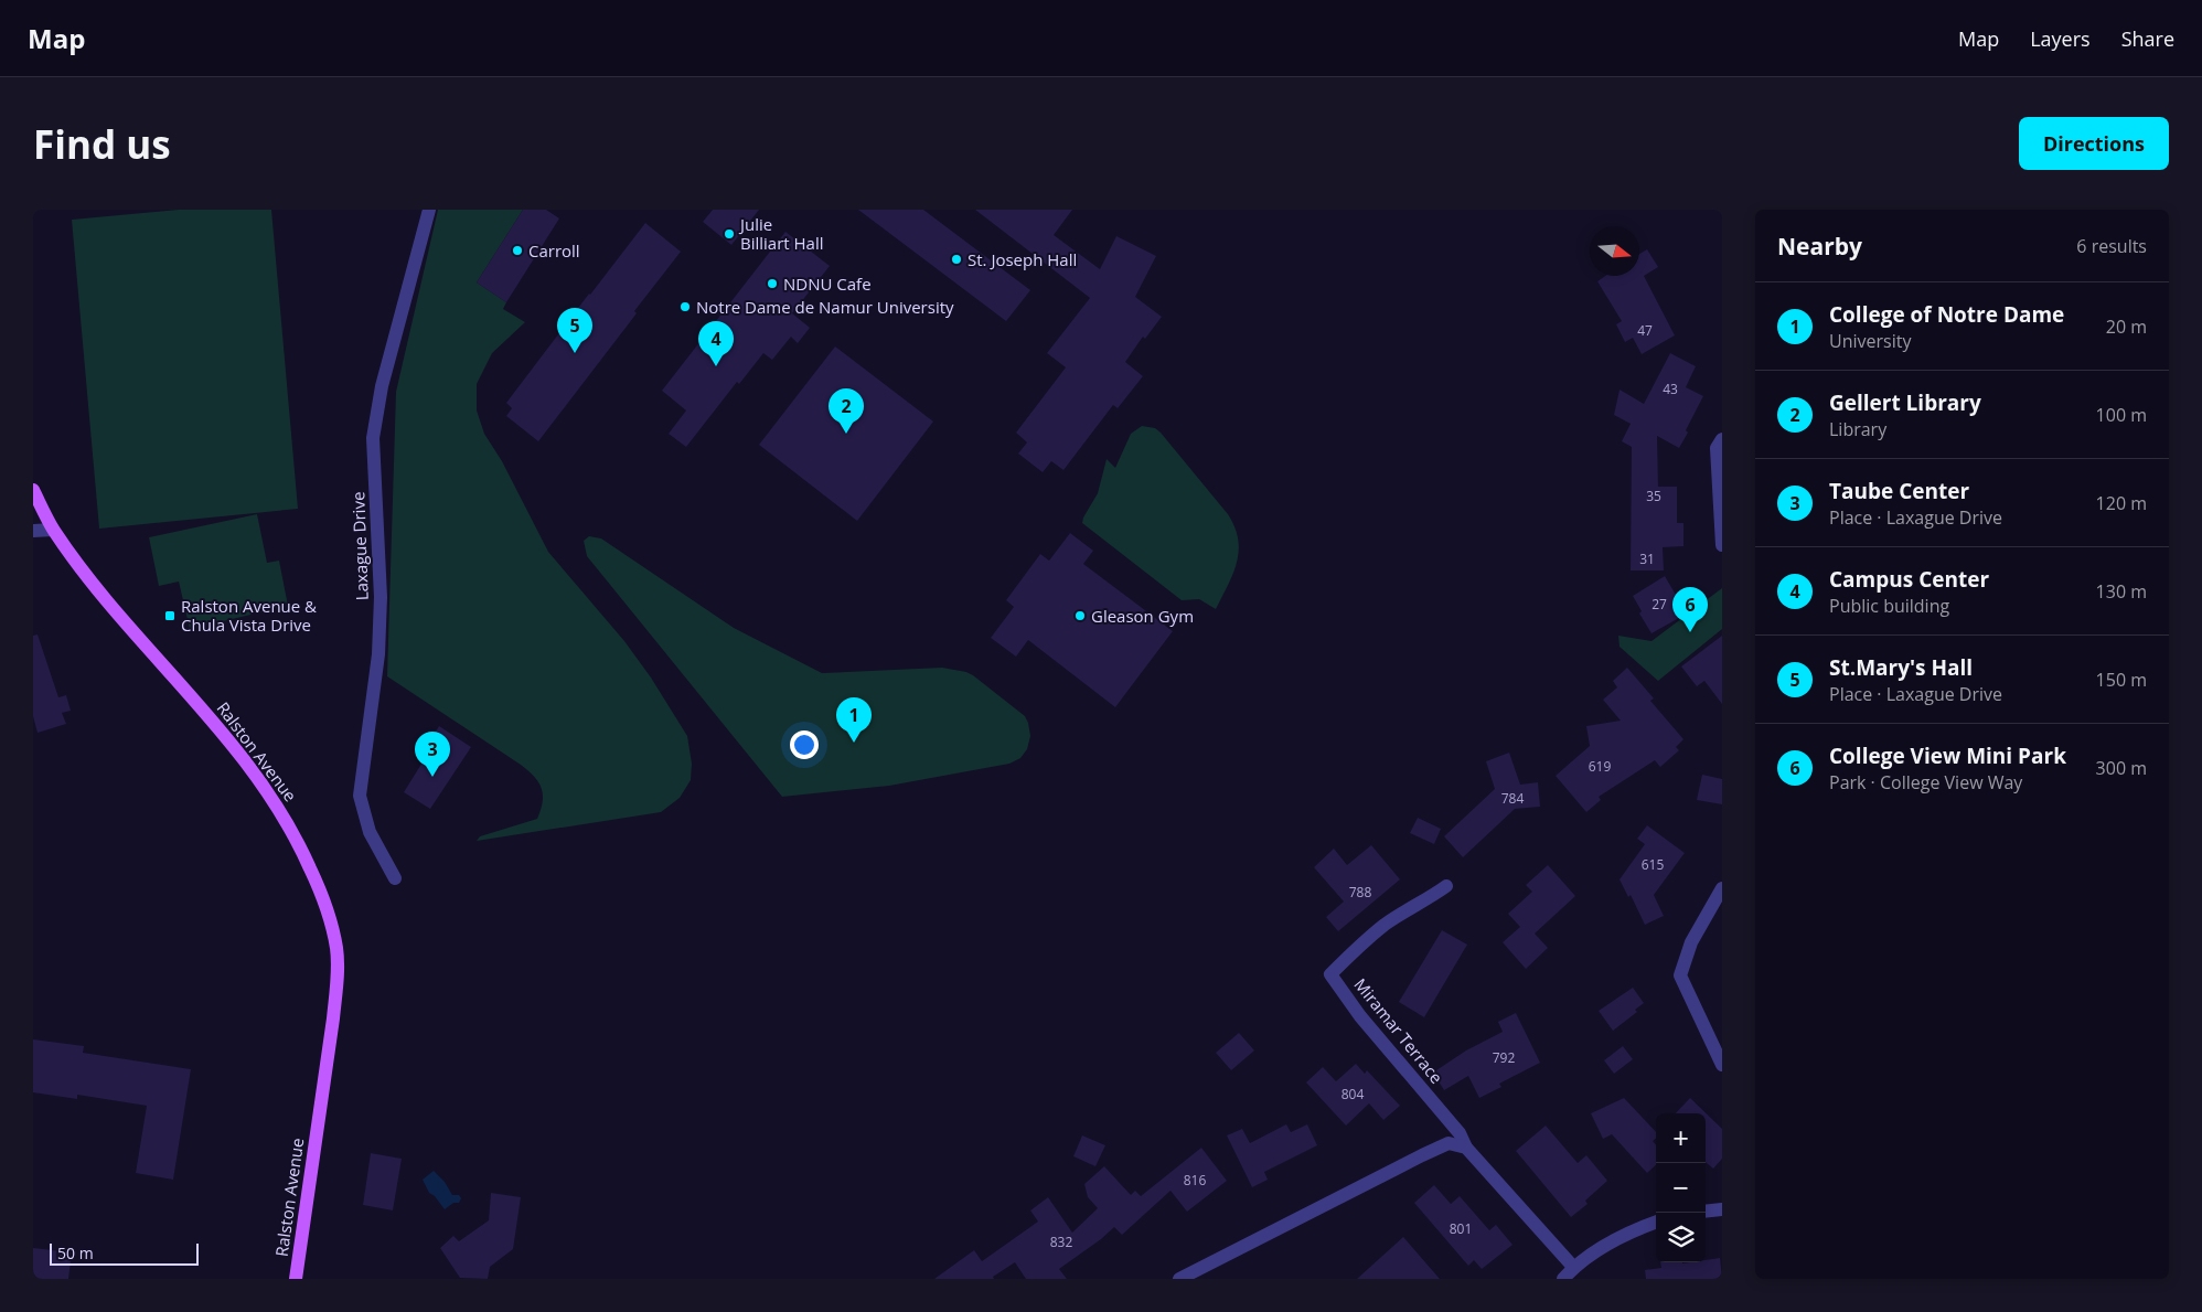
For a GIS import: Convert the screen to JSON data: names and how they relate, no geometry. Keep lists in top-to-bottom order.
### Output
{
  "streets": {
    "main road": ["Ralston Avenue"],
    "street": ["Laxague Drive", "Miramar Terrace"]
  },
  "places": {
    "other": [
      "Julie Billiart Hall",
      "Carroll",
      "St. Joseph Hall",
      "NDNU Cafe",
      "Notre Dame de Namur University",
      "Gleason Gym"
    ],
    "transit": ["Ralston Avenue & Chula Vista Drive"]
  },
  "house_numbers": [
    "47",
    "43",
    "35",
    "31",
    "27",
    "619",
    "784",
    "615",
    "788",
    "792",
    "804",
    "816",
    "801",
    "832"
  ],
  "scale_bar": "50 m",
  "north": "right",
  "page": {
    "header": "Map",
    "nav": ["Map", "Layers", "Share"],
    "buttons": "Directions",
    "title": "Find us",
    "heading": ["Nearby", "6 results"],
    "list": [
      {
        "mark": "1",
        "name": "College of Notre Dame",
        "note": "University",
        "value": "20 m"
      },
      {
        "mark": "2",
        "name": "Gellert Library",
        "note": "Library",
        "value": "100 m"
      },
      {
        "mark": "3",
        "name": "Taube Center",
        "note": "Place · Laxague Drive",
        "value": "120 m"
      },
      {
        "mark": "4",
        "name": "Campus Center",
        "note": "Public building",
        "value": "130 m"
      },
      {
        "mark": "5",
        "name": "St.Mary's Hall",
        "note": "Place · Laxague Drive",
        "value": "150 m"
      },
      {
        "mark": "6",
        "name": "College View Mini Park",
        "note": "Park · College View Way",
        "value": "300 m"
      }
    ],
    "pins": [
      "5",
      "4",
      "2",
      "6",
      "1",
      "3"
    ],
    "map_buttons": ["+", "−"],
    "scale": "50 m"
  }
}
